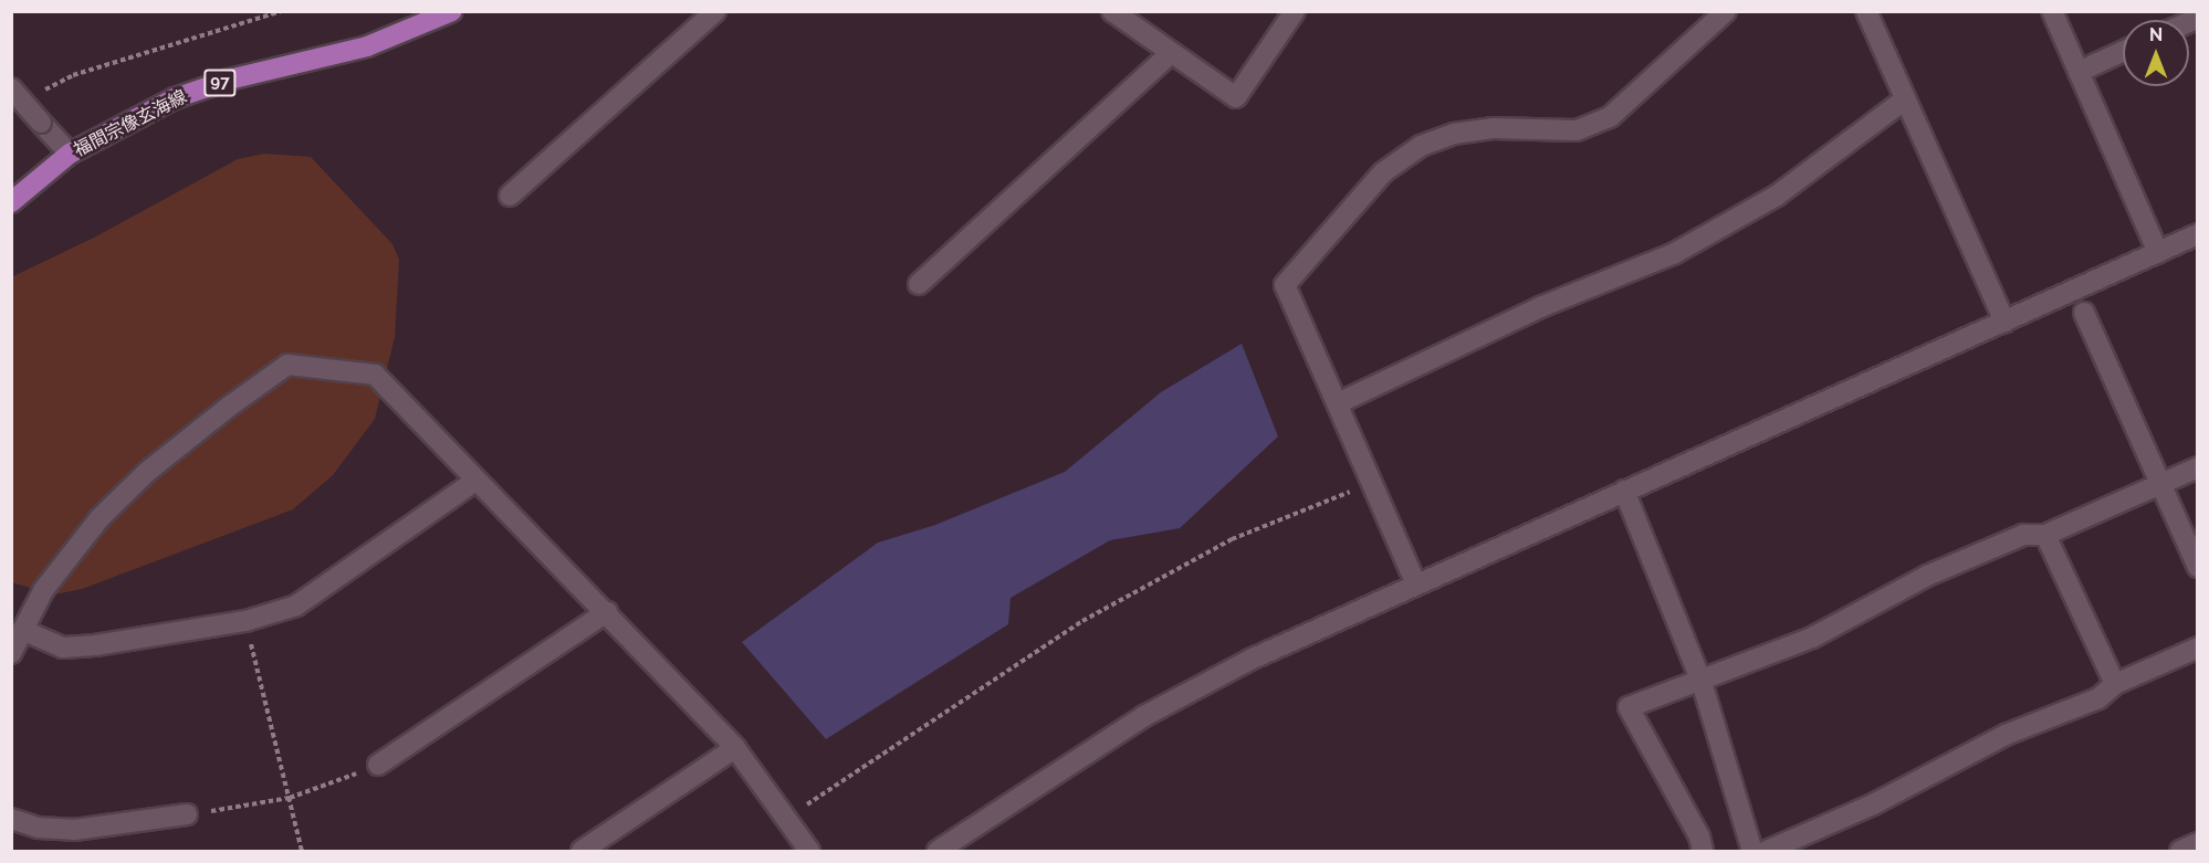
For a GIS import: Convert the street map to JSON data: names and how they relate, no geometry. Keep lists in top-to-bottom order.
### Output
{
  "streets": {
    "main road": ["97", "福間宗像玄海線"]
  },
  "north": "top"
}
